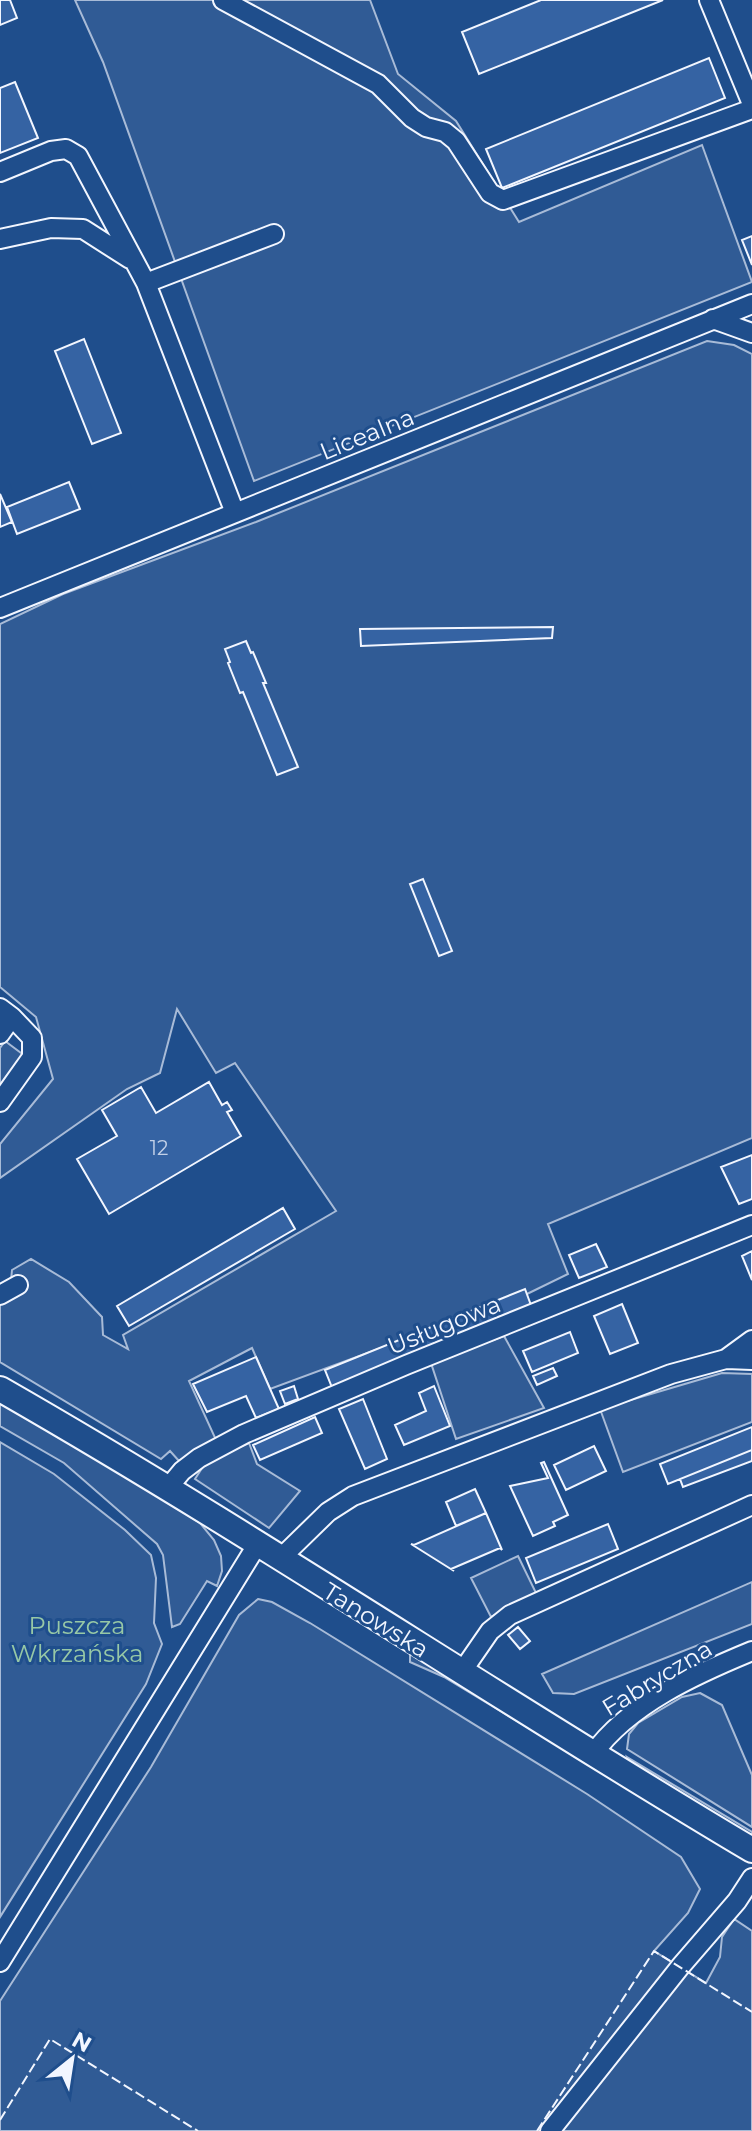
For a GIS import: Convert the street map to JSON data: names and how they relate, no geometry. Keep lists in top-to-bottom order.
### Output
{
  "streets": {
    "main road": ["Tanowska"],
    "street": ["Licealna", "Usługowa", "Fabryczna"]
  },
  "crossings": [
    ["Usługowa", "Tanowska"],
    ["Tanowska", "Fabryczna"]
  ],
  "parks": ["Puszcza Wkrzańska"],
  "house_numbers": ["12"],
  "north": "top right"
}
